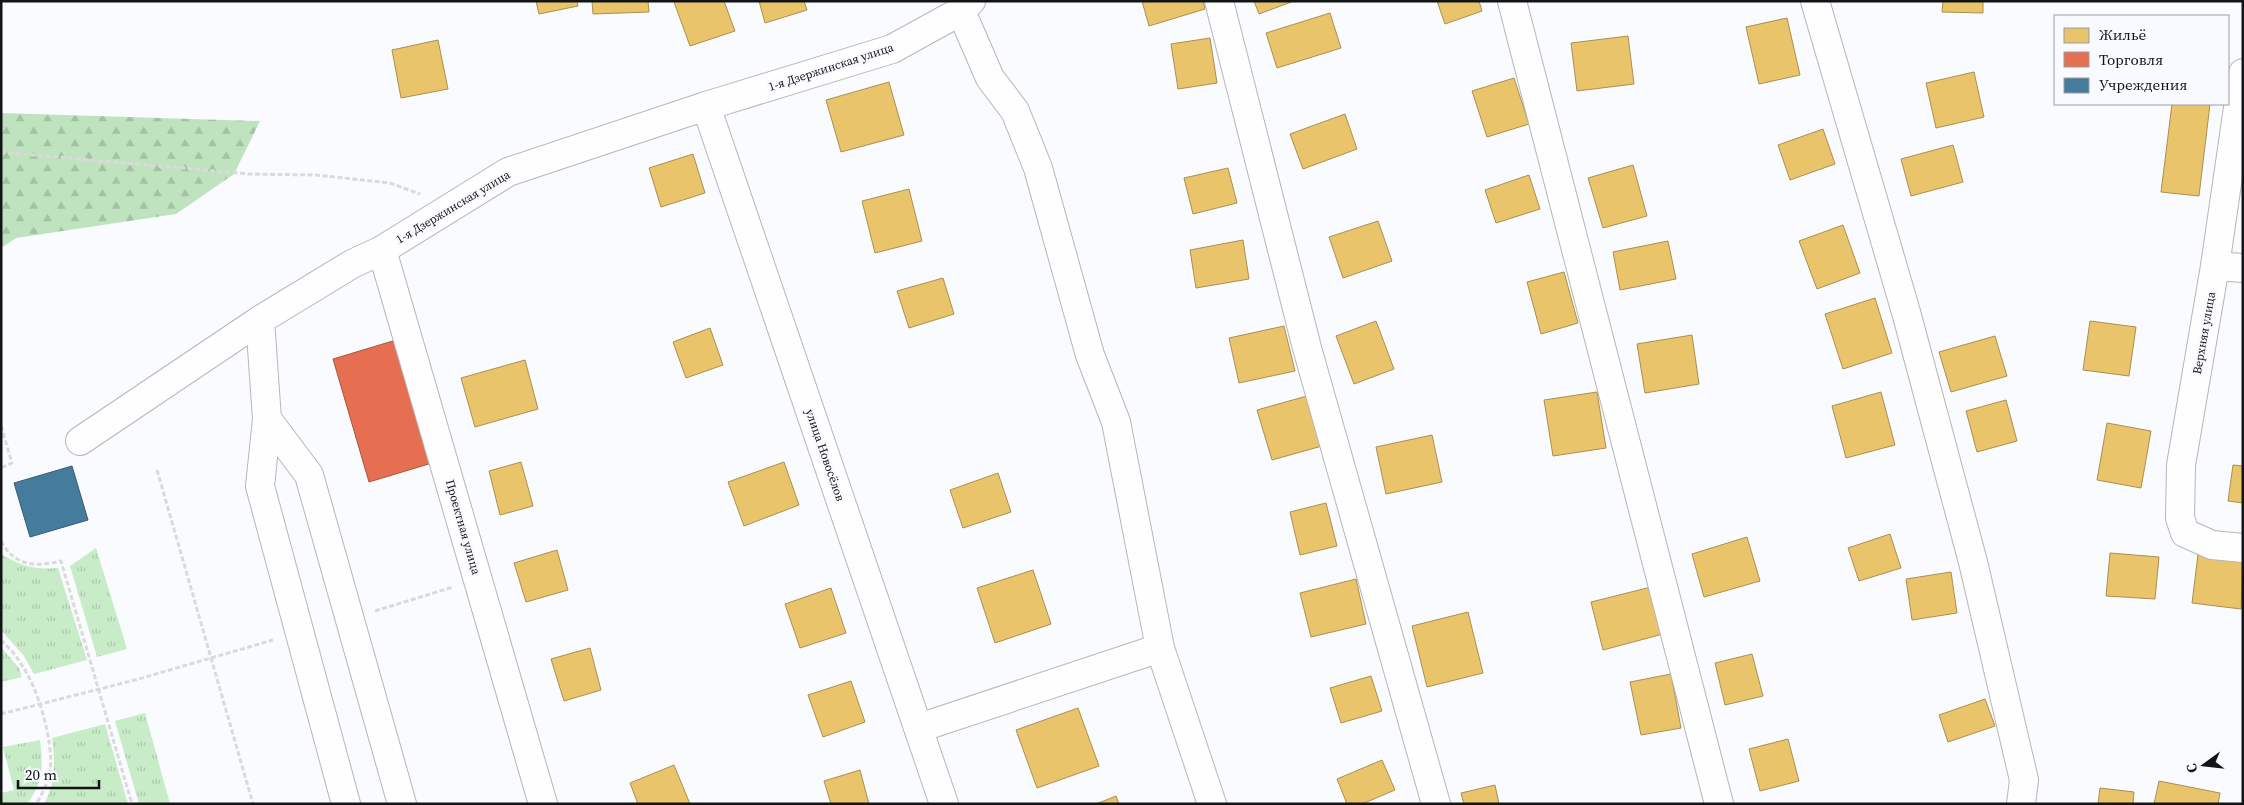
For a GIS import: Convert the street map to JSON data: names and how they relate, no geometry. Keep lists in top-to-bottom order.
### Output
{
  "streets": {
    "street": [
      "1-я Дзержинская улица",
      "Верхняя улица",
      "улица Новосёлов",
      "Проектная улица"
    ]
  },
  "crossings": [
    ["1-я Дзержинская улица", "улица Новосёлов"],
    ["1-я Дзержинская улица", "Проектная улица"]
  ],
  "legend": ["Жильё", "Торговля", "Учреждения"],
  "scale_bar": "20 m",
  "north": "left"
}
